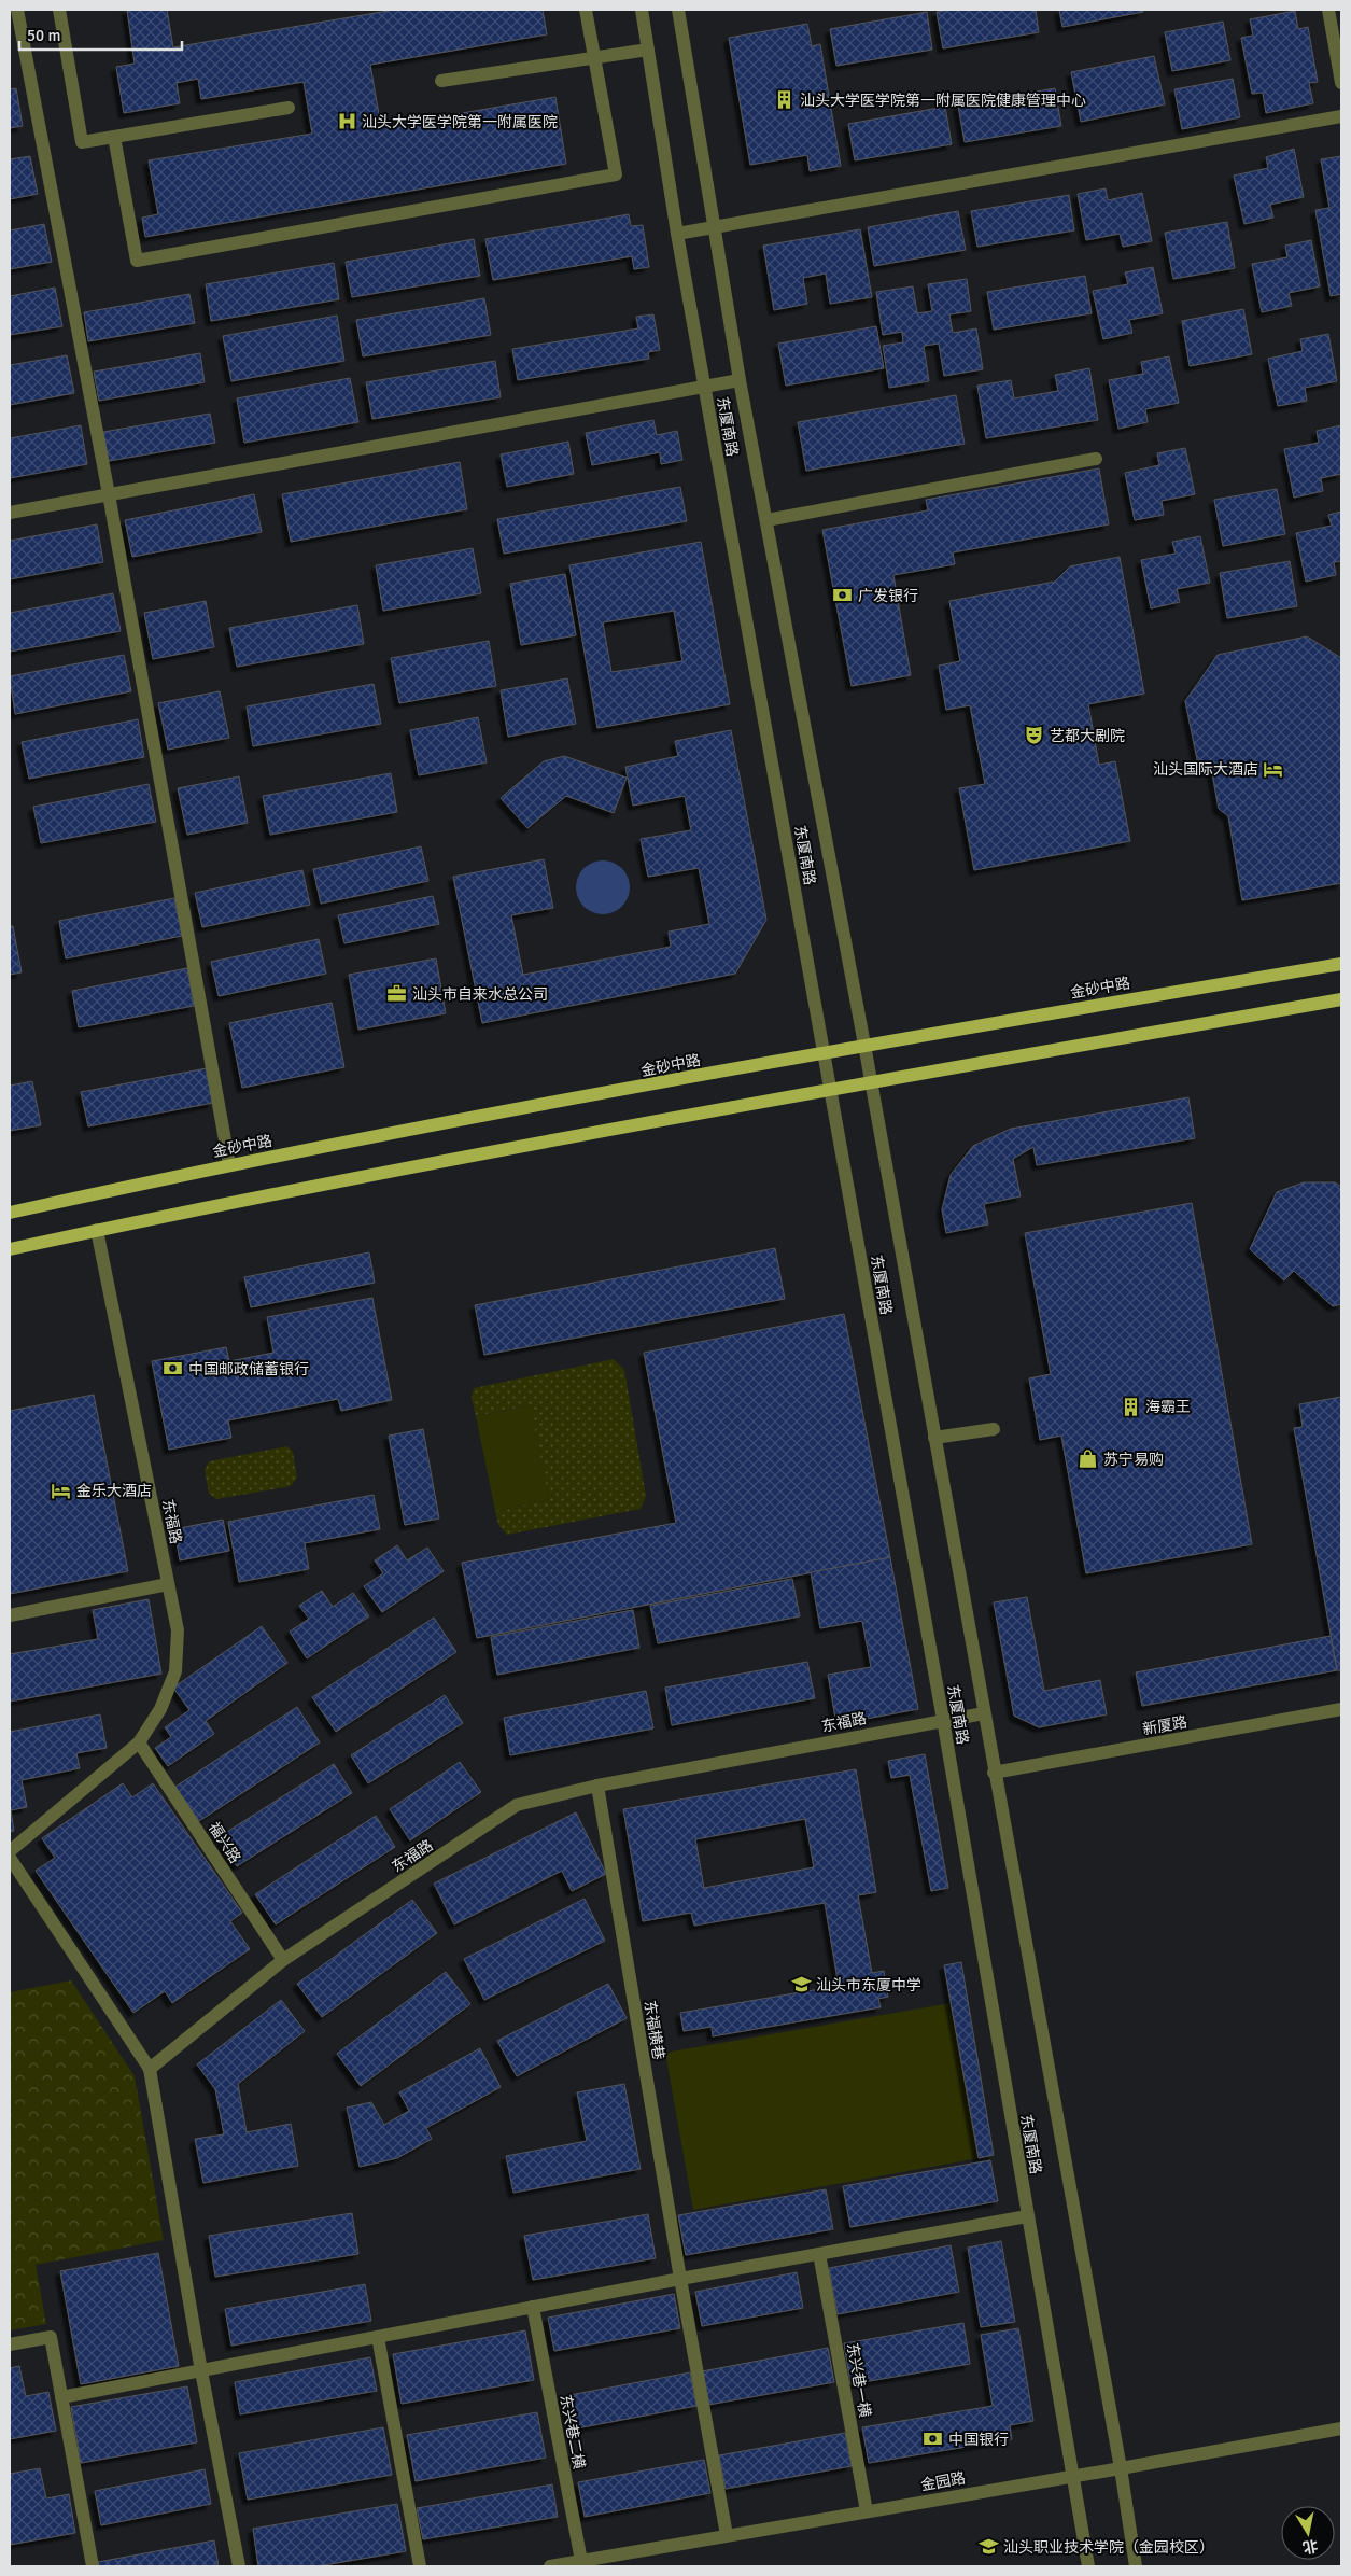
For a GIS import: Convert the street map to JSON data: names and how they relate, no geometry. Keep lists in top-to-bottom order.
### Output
{
  "streets": {
    "main road": ["金砂中路"],
    "street": [
      "东厦南路",
      "东福路",
      "新厦路",
      "福兴路",
      "东福横巷",
      "东兴巷一横",
      "东兴巷二横",
      "金园路"
    ]
  },
  "crossings": [
    ["东厦南路", "金砂中路"],
    ["东厦南路", "东福路"],
    ["东厦南路", "新厦路"],
    ["东厦南路", "金园路"],
    ["东福路", "福兴路"],
    ["东福路", "东福横巷"],
    ["东兴巷一横", "金园路"],
    ["东兴巷二横", "金园路"]
  ],
  "places": {
    "building": ["汕头大学医学院第一附属医院健康管理中心", "海霸王"],
    "hospital": ["汕头大学医学院第一附属医院"],
    "bank": ["广发银行", "中国邮政储蓄银行", "中国银行"],
    "theatre": ["艺都大剧院"],
    "hotel": ["汕头国际大酒店", "金乐大酒店"],
    "office": ["汕头市自来水总公司"],
    "shop": ["苏宁易购"],
    "school or university": ["汕头市东厦中学", "汕头职业技术学院（金园校区）"]
  },
  "scale_bar": "50 m",
  "north": "bottom"
}
